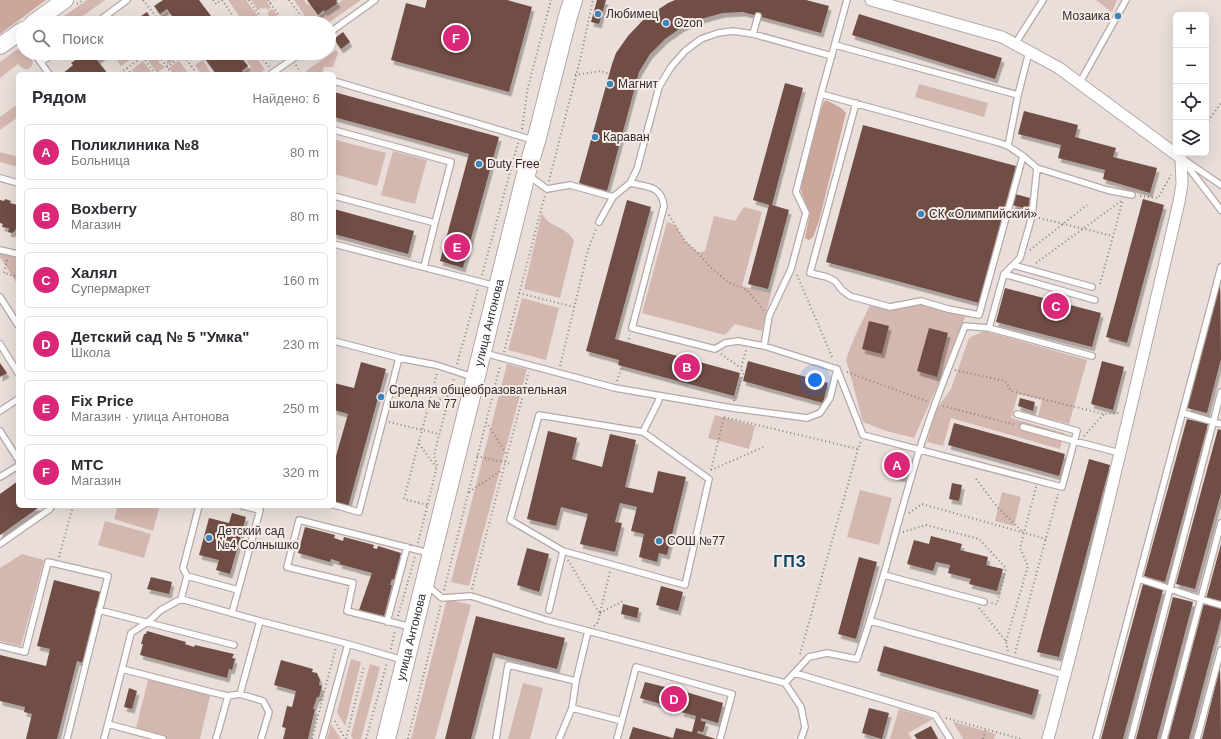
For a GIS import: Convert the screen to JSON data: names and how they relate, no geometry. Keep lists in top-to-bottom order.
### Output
{
  "streets": {
    "main road": ["улица Антонова"]
  },
  "districts": ["ГПЗ"],
  "places": [
    "Любимец",
    "Мозаика",
    "Ozon",
    "Магнит",
    "Караван",
    "Duty Free",
    "СК «Олимпийский»",
    "Средняя общеобразовательная школа № 77",
    "Детский сад №4 Солнышко",
    "СОШ №77"
  ],
  "page": {
    "map_buttons": ["+", "−"],
    "search": "Поиск",
    "pins": [
      "F",
      "E",
      "C",
      "B",
      "A",
      "D"
    ],
    "heading": ["Рядом", "Найдено: 6"],
    "list": [
      {
        "mark": "A",
        "name": "Поликлиника №8",
        "note": "Больница",
        "value": "80 m"
      },
      {
        "mark": "B",
        "name": "Boxberry",
        "note": "Магазин",
        "value": "80 m"
      },
      {
        "mark": "C",
        "name": "Халял",
        "note": "Супермаркет",
        "value": "160 m"
      },
      {
        "mark": "D",
        "name": "Детский сад № 5 \"Умка\"",
        "note": "Школа",
        "value": "230 m"
      },
      {
        "mark": "E",
        "name": "Fix Price",
        "note": "Магазин · улица Антонова",
        "value": "250 m"
      },
      {
        "mark": "F",
        "name": "МТС",
        "note": "Магазин",
        "value": "320 m"
      }
    ]
  }
}
